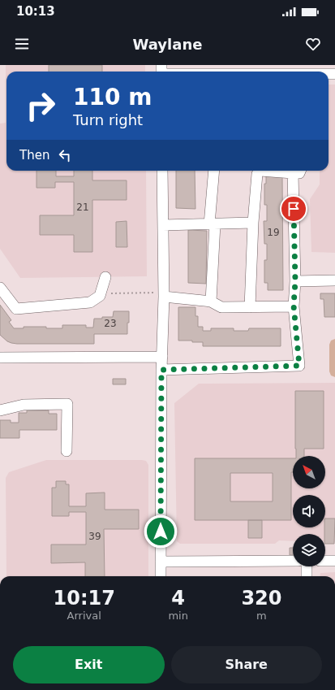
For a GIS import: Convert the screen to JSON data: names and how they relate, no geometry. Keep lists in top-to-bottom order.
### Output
{
  "house_numbers": [
    "21",
    "19",
    "23",
    "39"
  ],
  "north": "top left",
  "page": {
    "status": "10:13",
    "header": "Waylane",
    "turn": ["110 m", "Turn right"],
    "then": "Then",
    "eta": [
      "10:17",
      "Arrival",
      "4",
      "min",
      "320",
      "m"
    ],
    "buttons": ["Exit", "Share"]
  }
}
